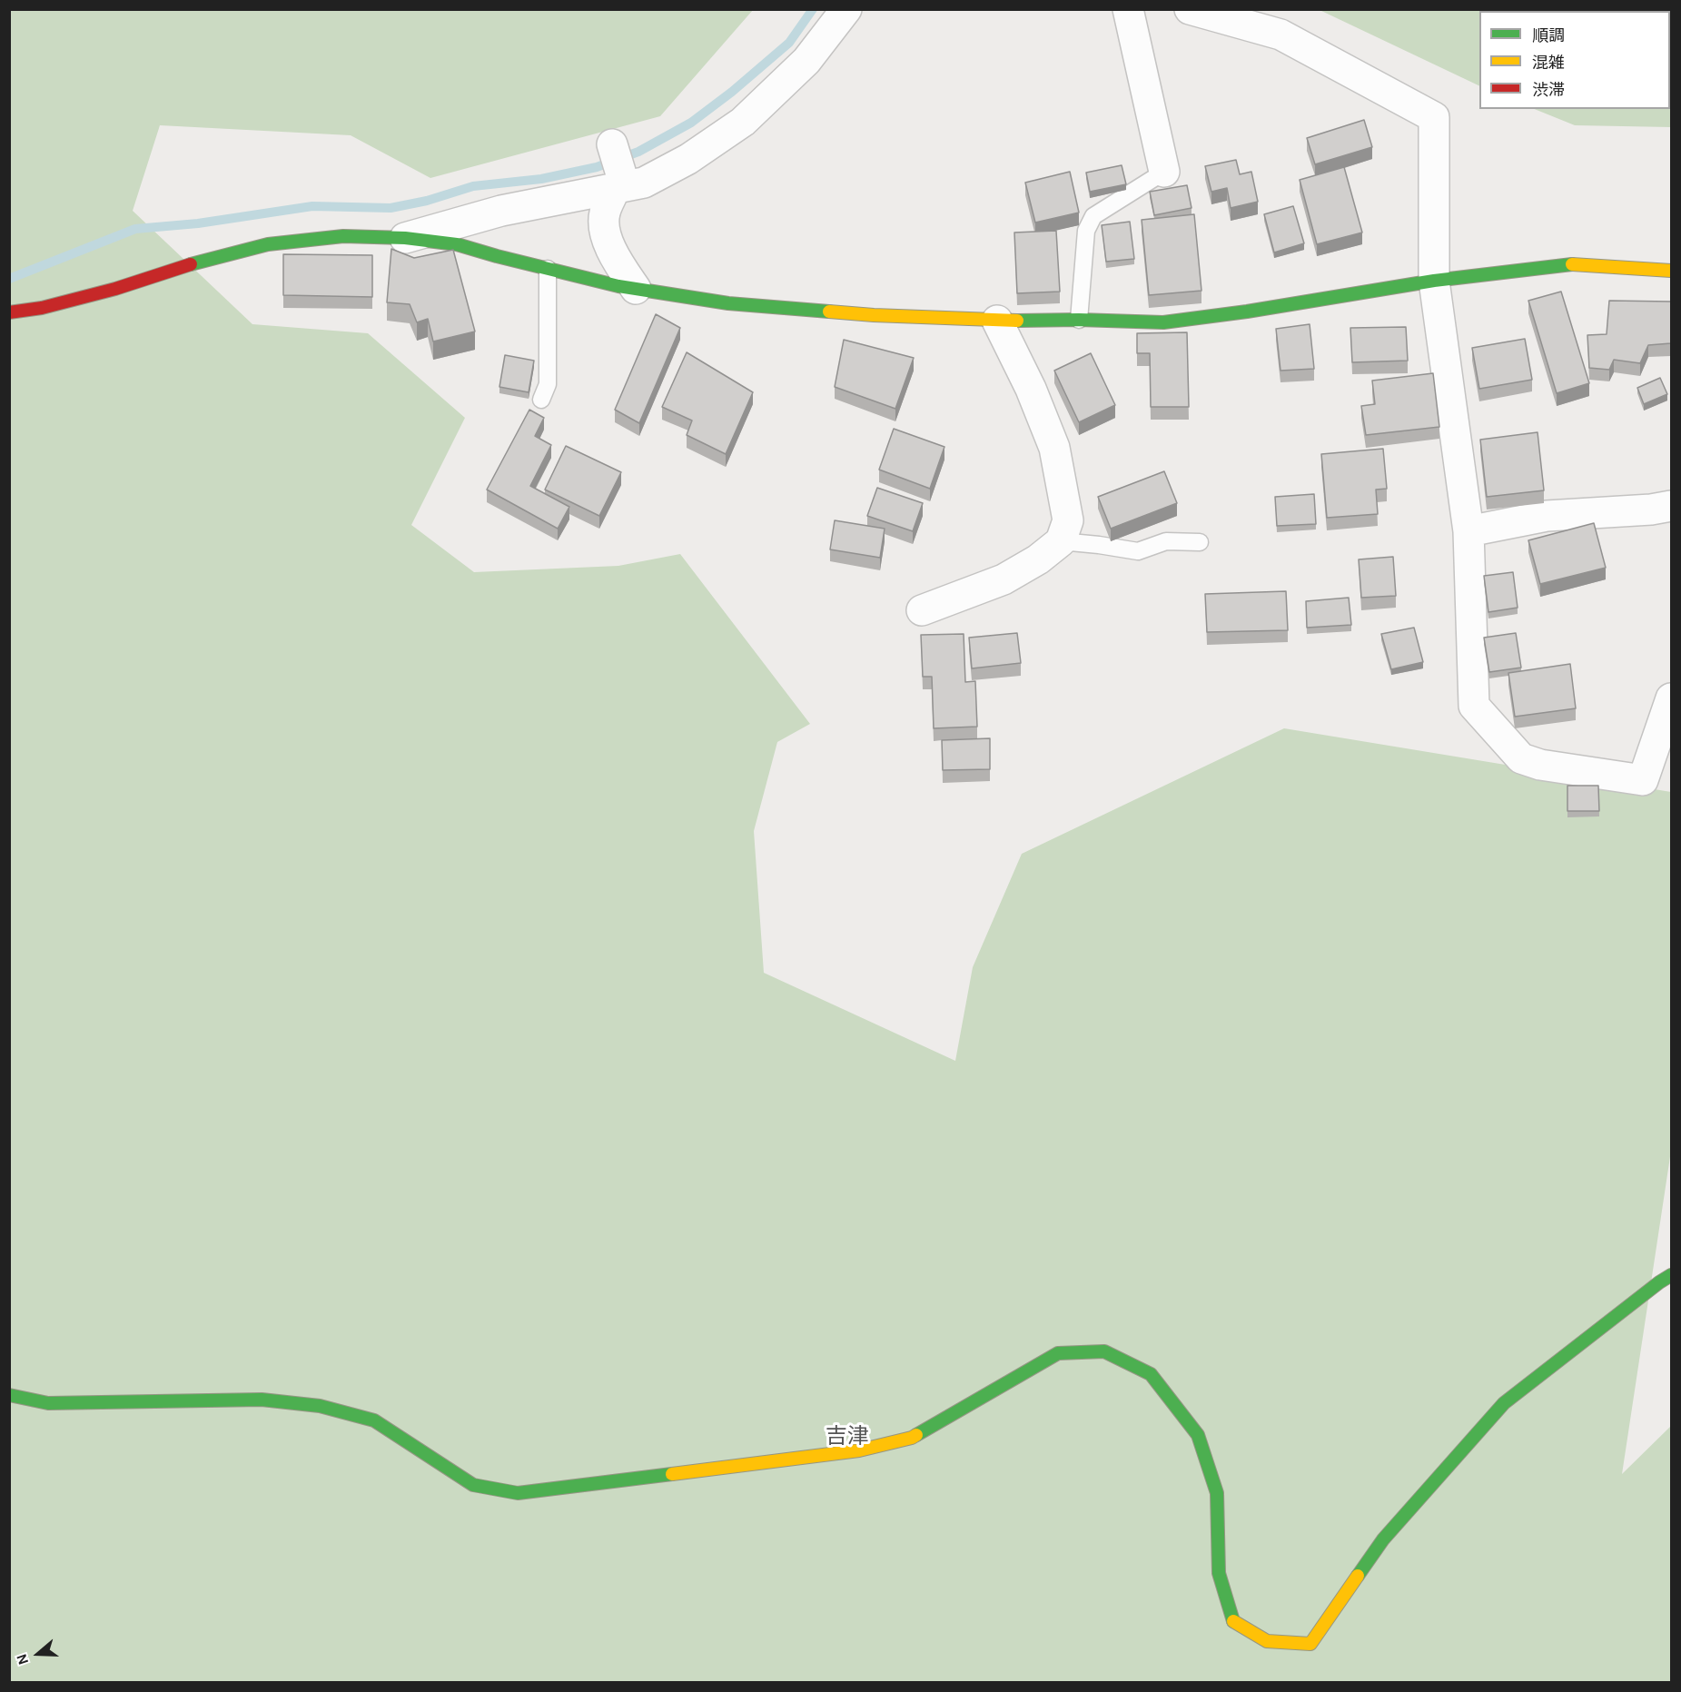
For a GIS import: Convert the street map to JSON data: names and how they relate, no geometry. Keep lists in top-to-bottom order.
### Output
{
  "districts": ["吉津"],
  "legend": ["順調", "混雑", "渋滞"],
  "north": "left"
}
